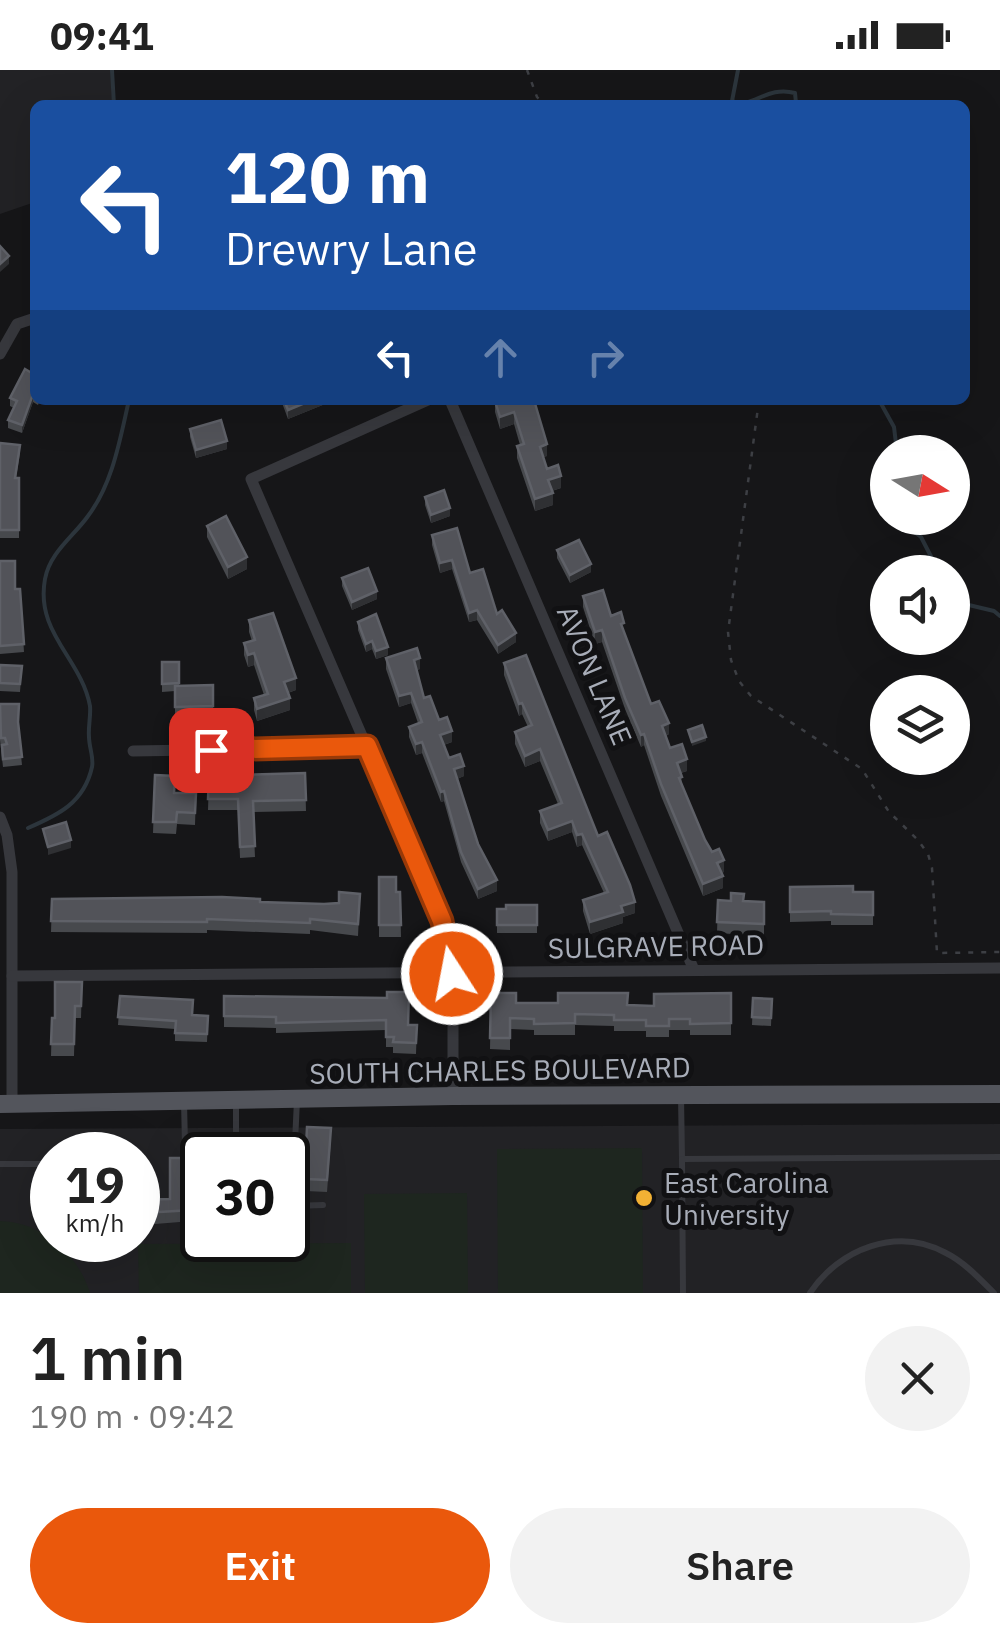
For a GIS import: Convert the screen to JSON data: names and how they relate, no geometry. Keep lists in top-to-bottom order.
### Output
{
  "streets": {
    "main road": ["SOUTH CHARLES BOULEVARD"],
    "street": ["AVON LANE", "SULGRAVE ROAD"]
  },
  "crossings": [
    ["AVON LANE", "SULGRAVE ROAD"]
  ],
  "places": ["East Carolina University"],
  "north": "right",
  "page": {
    "status": "09:41",
    "turn": ["120 m", "Drewry Lane"],
    "speed": "19 km/h",
    "limit": "30",
    "heading": ["1 min", "190 m · 09:42"],
    "buttons": ["Exit", "Share"]
  }
}
